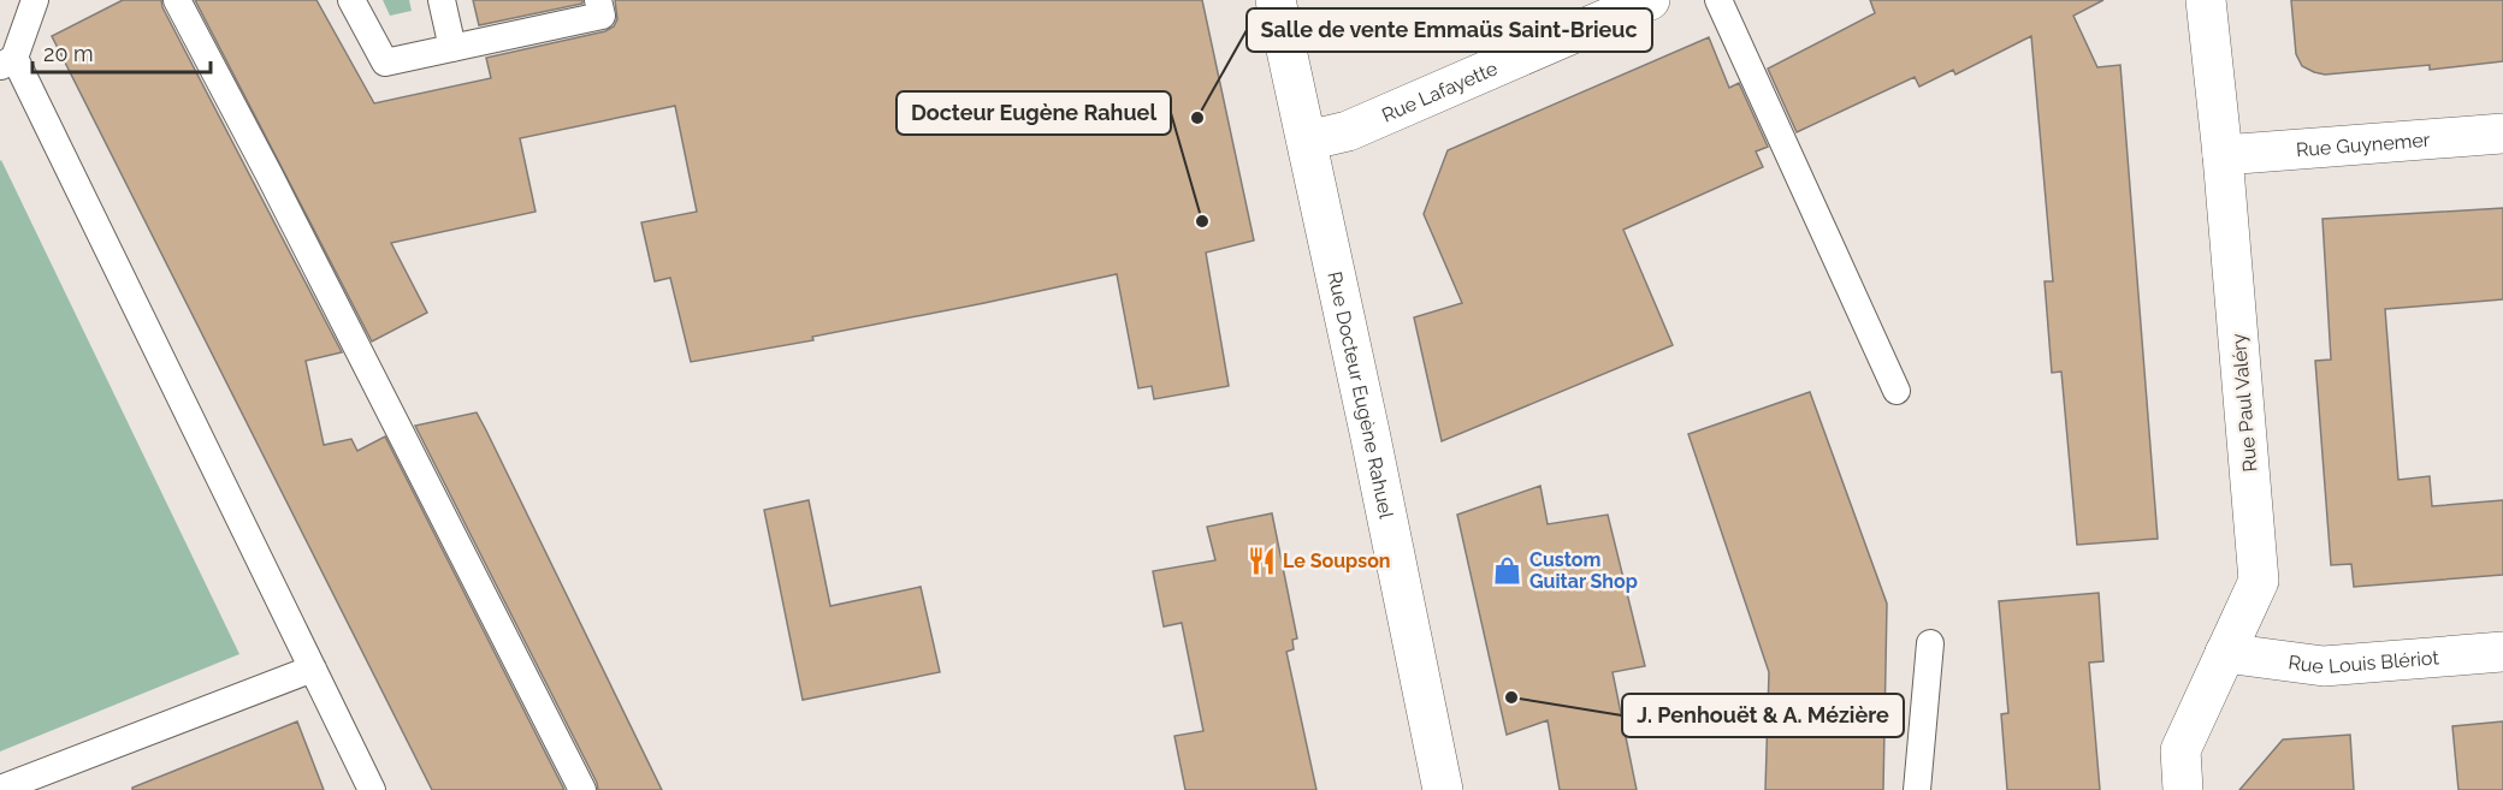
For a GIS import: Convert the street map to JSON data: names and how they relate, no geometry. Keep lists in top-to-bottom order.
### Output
{
  "streets": {
    "street": [
      "Rue Lafayette",
      "Rue Guynemer",
      "Rue Docteur Eugène Rahuel",
      "Rue Paul Valéry",
      "Rue Louis Blériot"
    ]
  },
  "crossings": [
    ["Rue Lafayette", "Rue Docteur Eugène Rahuel"],
    ["Rue Guynemer", "Rue Paul Valéry"],
    ["Rue Paul Valéry", "Rue Louis Blériot"]
  ],
  "places": {
    "other": ["Salle de vente Emmaüs Saint-Brieuc", "Docteur Eugène Rahuel", "J. Penhouët & A. Mézière"],
    "restaurant": ["Le Soupson"],
    "shop": ["Custom Guitar Shop"]
  },
  "scale_bar": "20 m"
}
